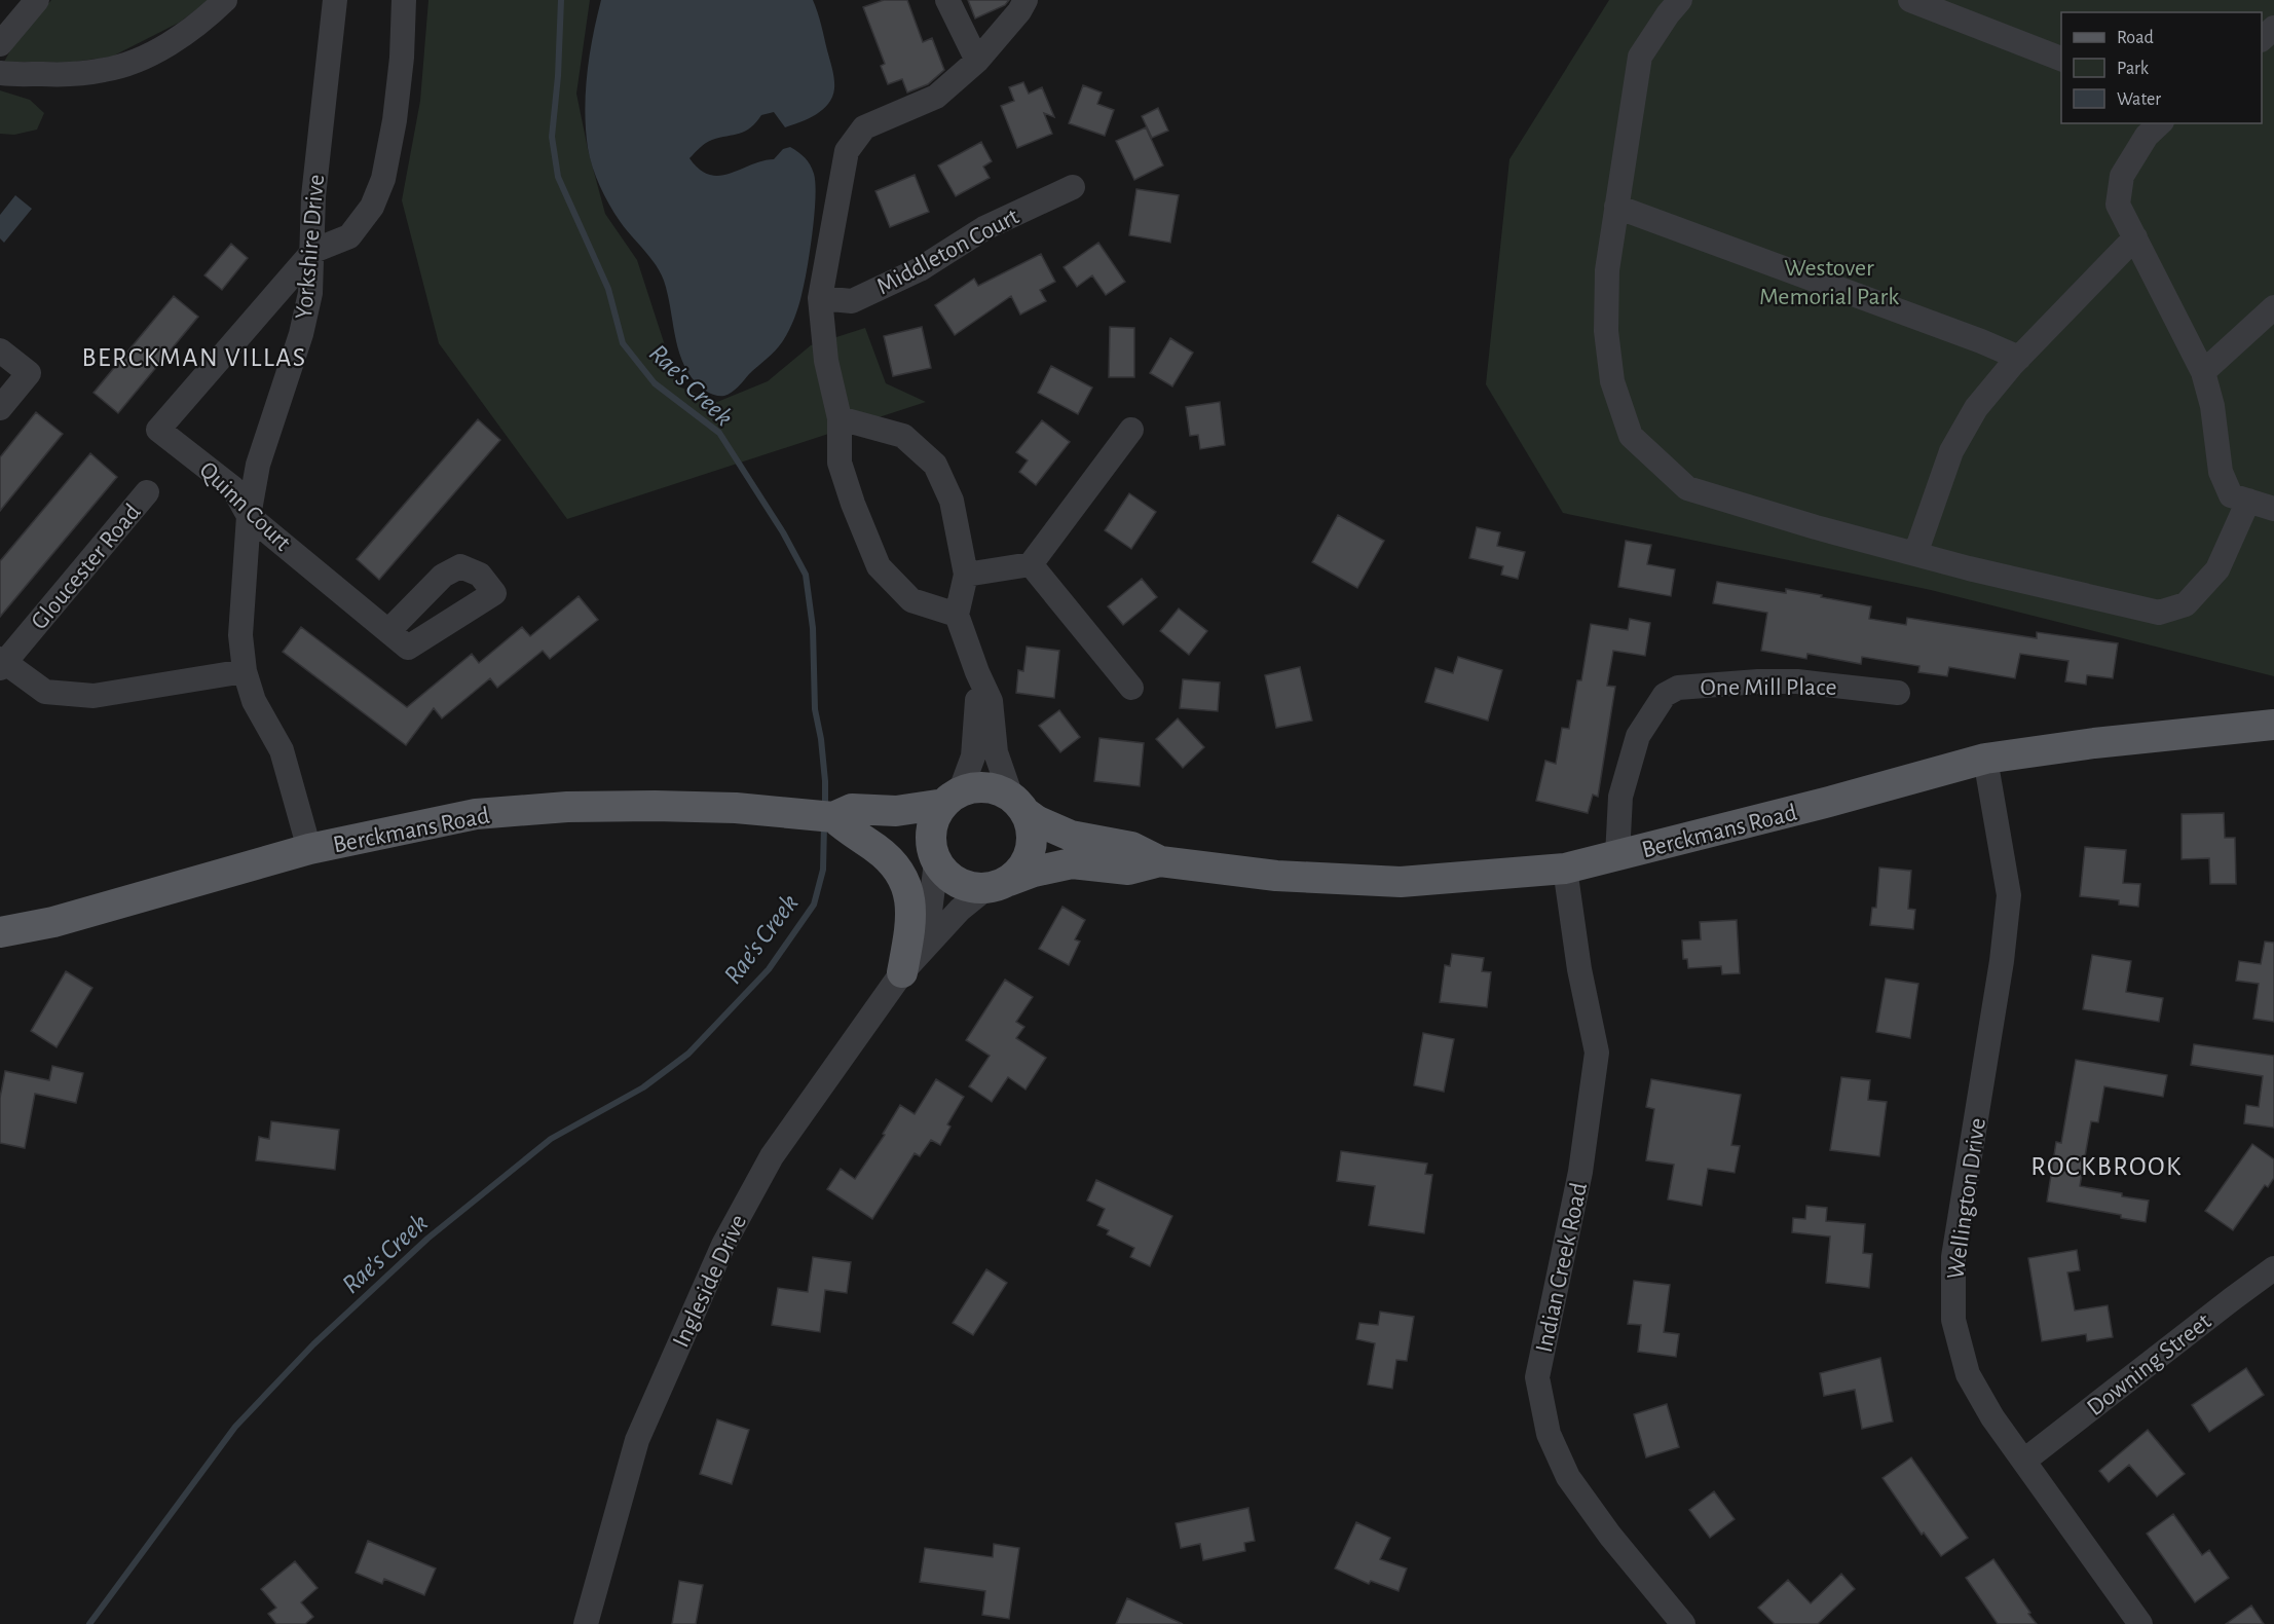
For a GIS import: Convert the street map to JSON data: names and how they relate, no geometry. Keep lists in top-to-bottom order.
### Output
{
  "streets": {
    "main road": ["Berckmans Road"],
    "street": [
      "Yorkshire Drive",
      "Middleton Court",
      "Quinn Court",
      "Gloucester Road",
      "One Mill Place",
      "Wellington Drive",
      "Indian Creek Road",
      "Ingleside Drive",
      "Downing Street"
    ]
  },
  "crossings": [
    ["Yorkshire Drive", "Quinn Court"],
    ["Yorkshire Drive", "Berckmans Road"],
    ["One Mill Place", "Berckmans Road"],
    ["Berckmans Road", "Wellington Drive"],
    ["Berckmans Road", "Indian Creek Road"],
    ["Berckmans Road", "Ingleside Drive"],
    ["Wellington Drive", "Downing Street"]
  ],
  "districts": ["BERCKMAN VILLAS", "ROCKBROOK"],
  "water": ["Rae's Creek"],
  "parks": ["Westover Memorial Park"],
  "legend": ["Road", "Park", "Water"]
}
